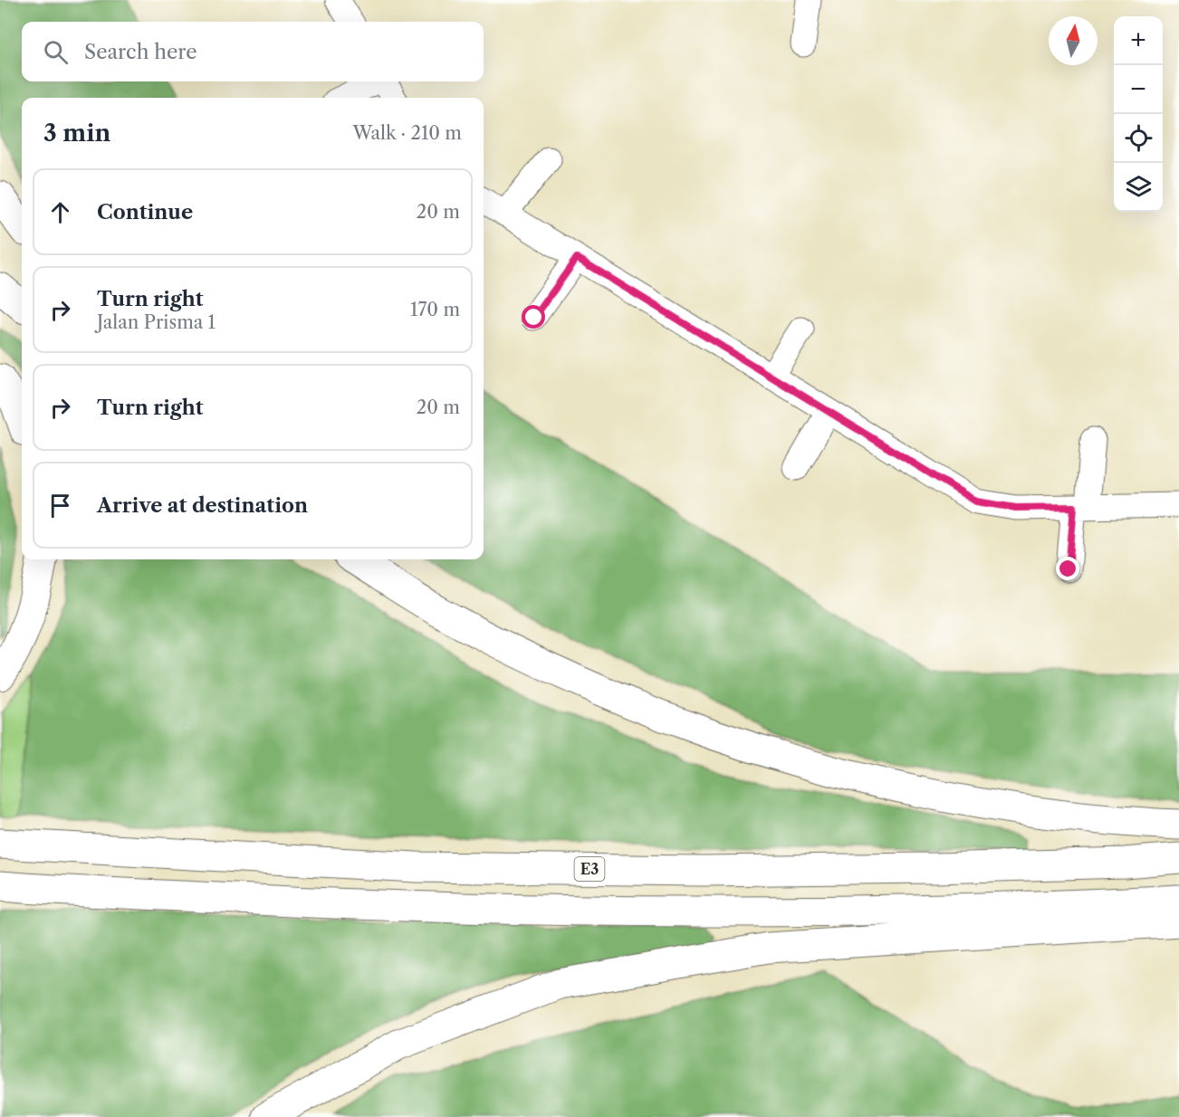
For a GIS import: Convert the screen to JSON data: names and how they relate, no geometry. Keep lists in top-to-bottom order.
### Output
{
  "streets": {
    "highway": ["E3"]
  },
  "north": "top",
  "page": {
    "map_buttons": ["+", "−"],
    "search": "Search here",
    "heading": ["3 min", "Walk · 210 m"],
    "list": [
      ["Continue", "20 m"],
      ["Turn right", "Jalan Prisma 1", "170 m"],
      ["Turn right", "20 m"],
      "Arrive at destination"
    ]
  }
}
